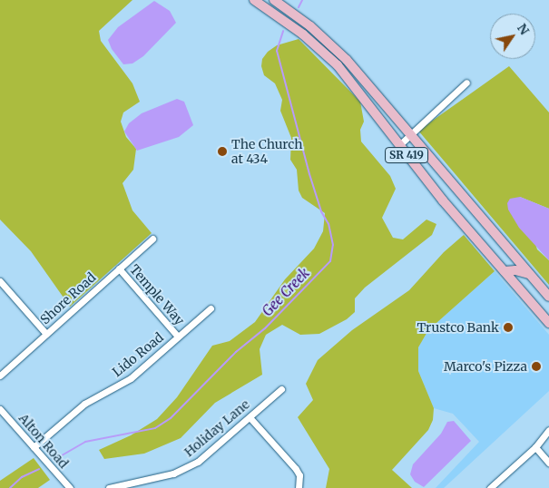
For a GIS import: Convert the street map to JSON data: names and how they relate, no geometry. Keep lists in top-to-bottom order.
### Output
{
  "streets": {
    "main road": ["SR 419"],
    "street": [
      "Temple Way",
      "Shore Road",
      "Lido Road",
      "Holiday Lane",
      "Alton Road"
    ]
  },
  "crossings": [
    ["Temple Way", "Shore Road"],
    ["Temple Way", "Lido Road"],
    ["Lido Road", "Alton Road"]
  ],
  "water": ["Gee Creek"],
  "places": ["The Church at 434", "Trustco Bank", "Marco's Pizza"],
  "north": "top right"
}
